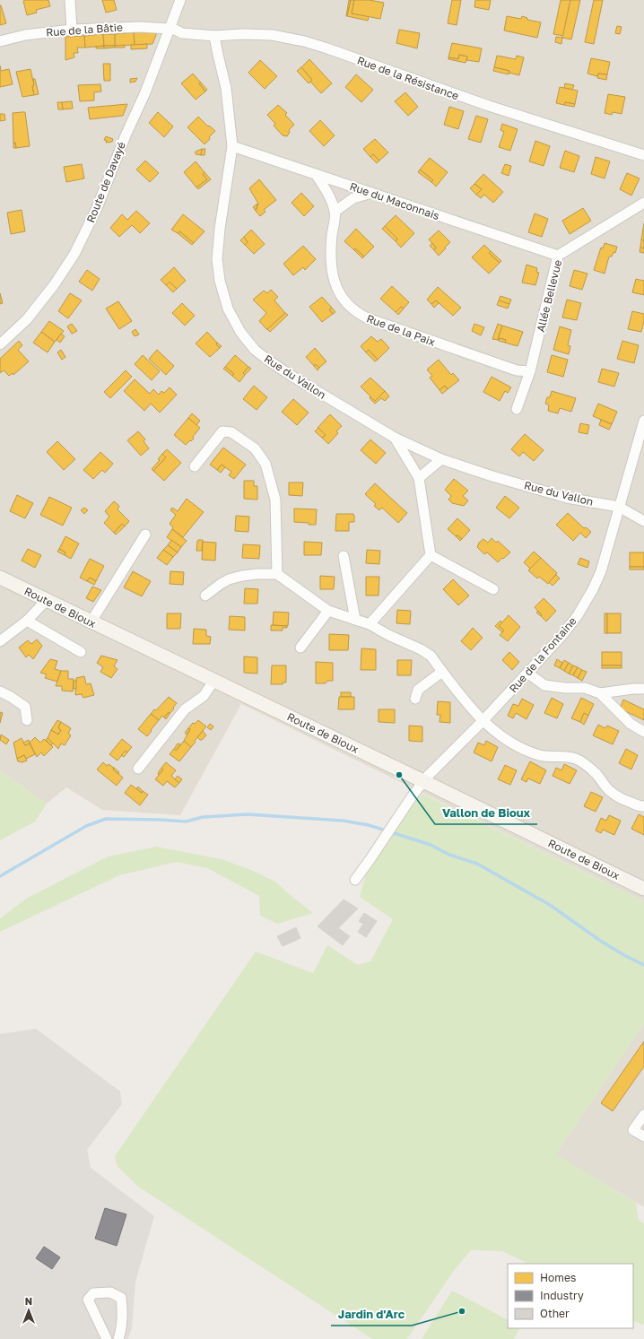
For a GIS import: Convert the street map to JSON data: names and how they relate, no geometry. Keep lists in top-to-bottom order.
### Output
{
  "streets": {
    "main road": ["Route de Bioux"],
    "street": [
      "Rue de la Bâtie",
      "Rue de la Résistance",
      "Route de Davayé",
      "Rue du Maconnais",
      "Allée Bellevue",
      "Rue de la Paix",
      "Rue du Vallon",
      "Rue de la Fontaine"
    ]
  },
  "crossings": [
    ["Rue de la Bâtie", "Rue de la Résistance"],
    ["Rue de la Bâtie", "Route de Davayé"],
    ["Rue de la Résistance", "Route de Davayé"],
    ["Rue de la Résistance", "Rue du Vallon"],
    ["Rue du Maconnais", "Allée Bellevue"],
    ["Rue du Maconnais", "Rue de la Paix"],
    ["Rue du Maconnais", "Rue du Vallon"],
    ["Allée Bellevue", "Rue de la Paix"],
    ["Rue du Vallon", "Rue de la Fontaine"],
    ["Route de Bioux", "Rue de la Fontaine"]
  ],
  "places": ["Vallon de Bioux", "Jardin d'Arc"],
  "legend": ["Homes", "Industry", "Other"],
  "north": "top"
}
